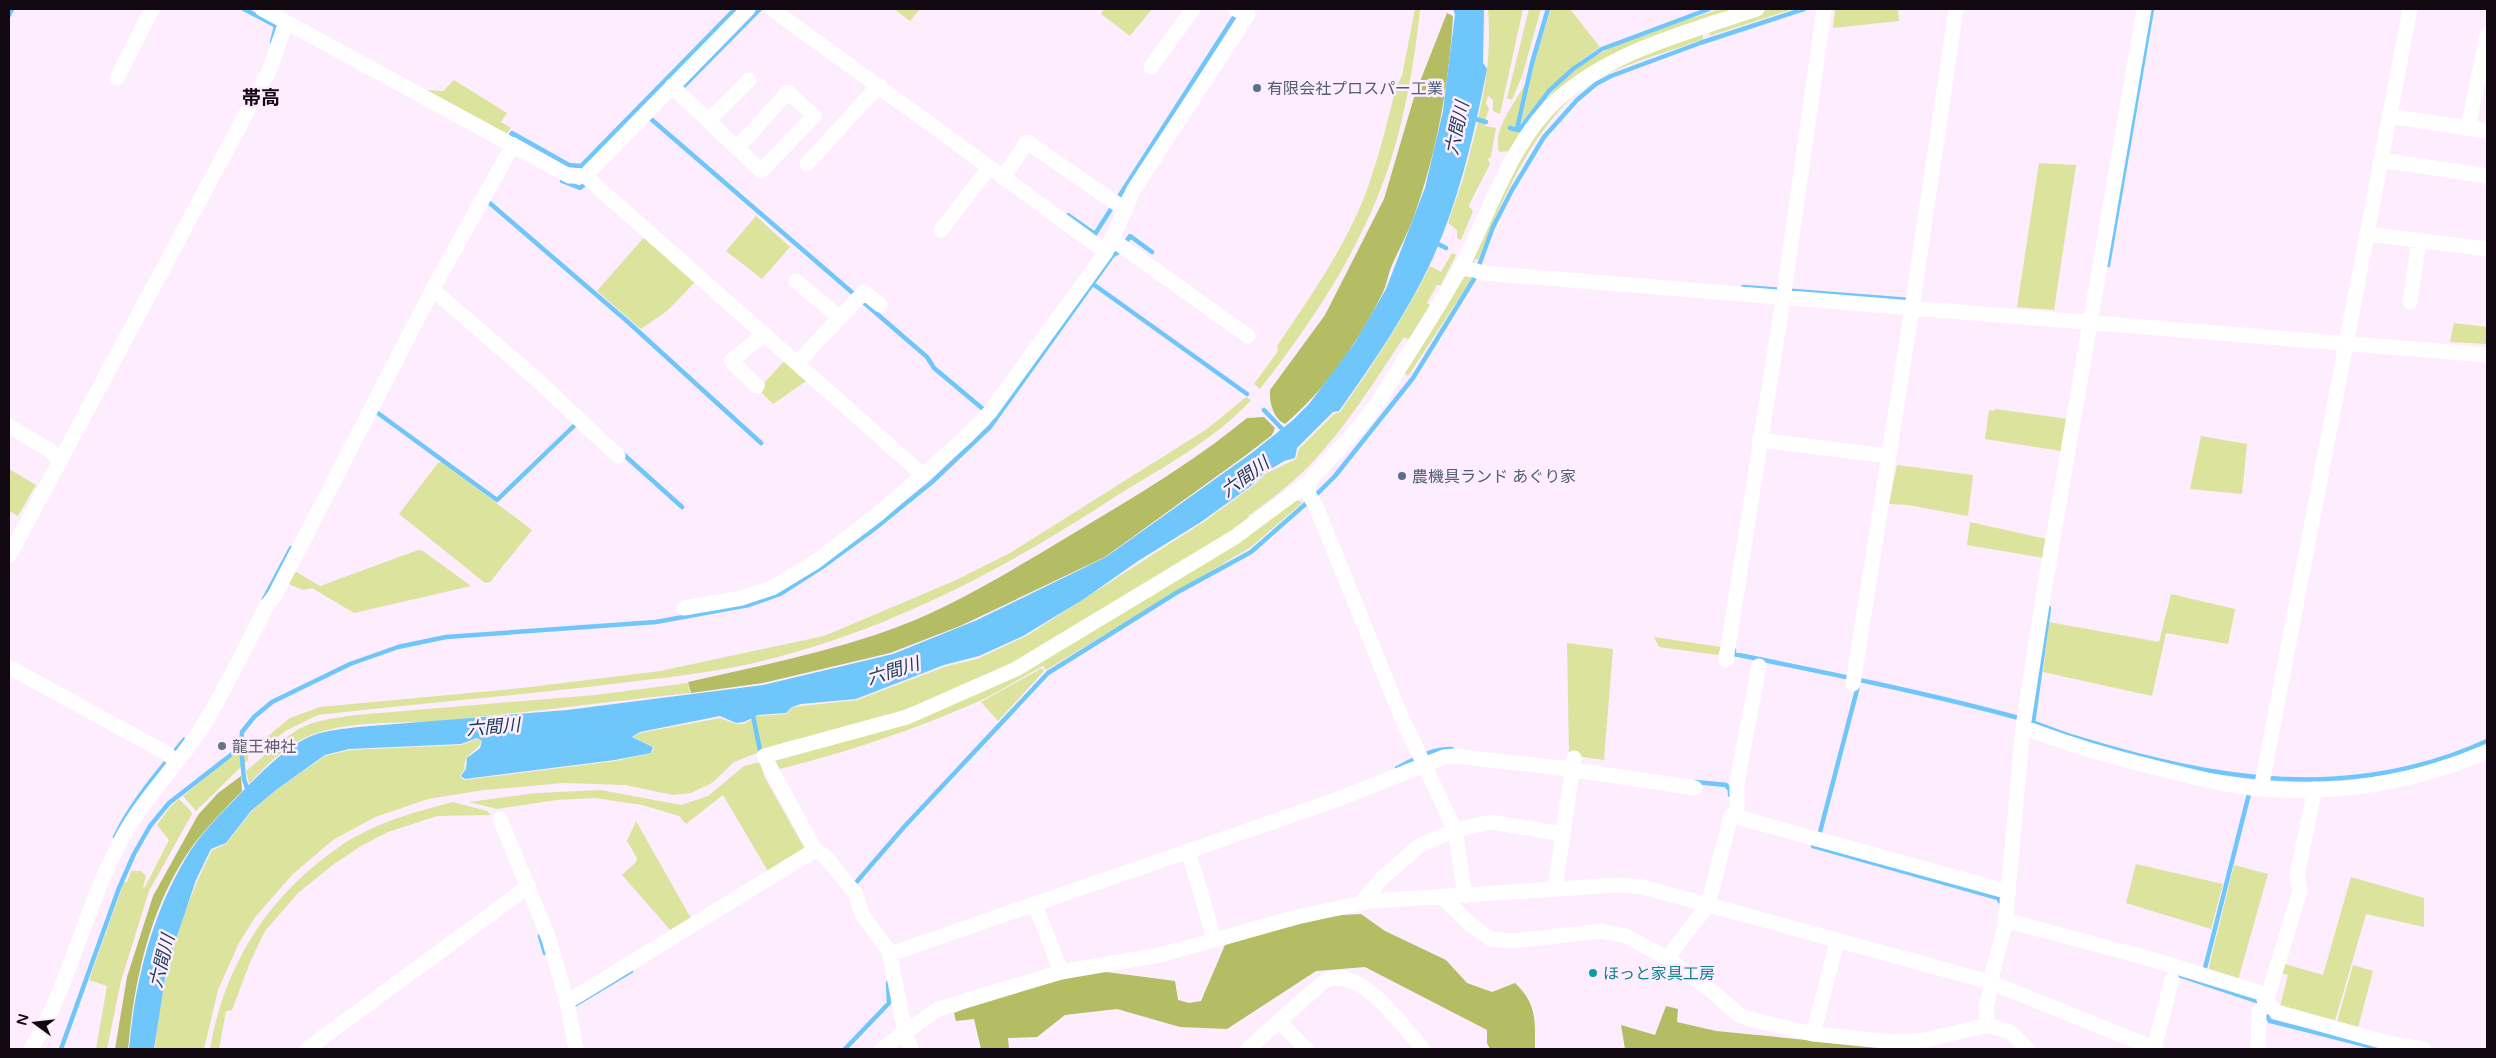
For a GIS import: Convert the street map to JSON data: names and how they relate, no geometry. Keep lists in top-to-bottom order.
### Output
{
  "districts": ["帯高"],
  "water": ["六間川"],
  "places": [
    "有限会社プロスパー工業",
    "農機具ランド あぐり家",
    "龍王神社",
    "ほっと家具工房"
  ],
  "north": "left"
}
